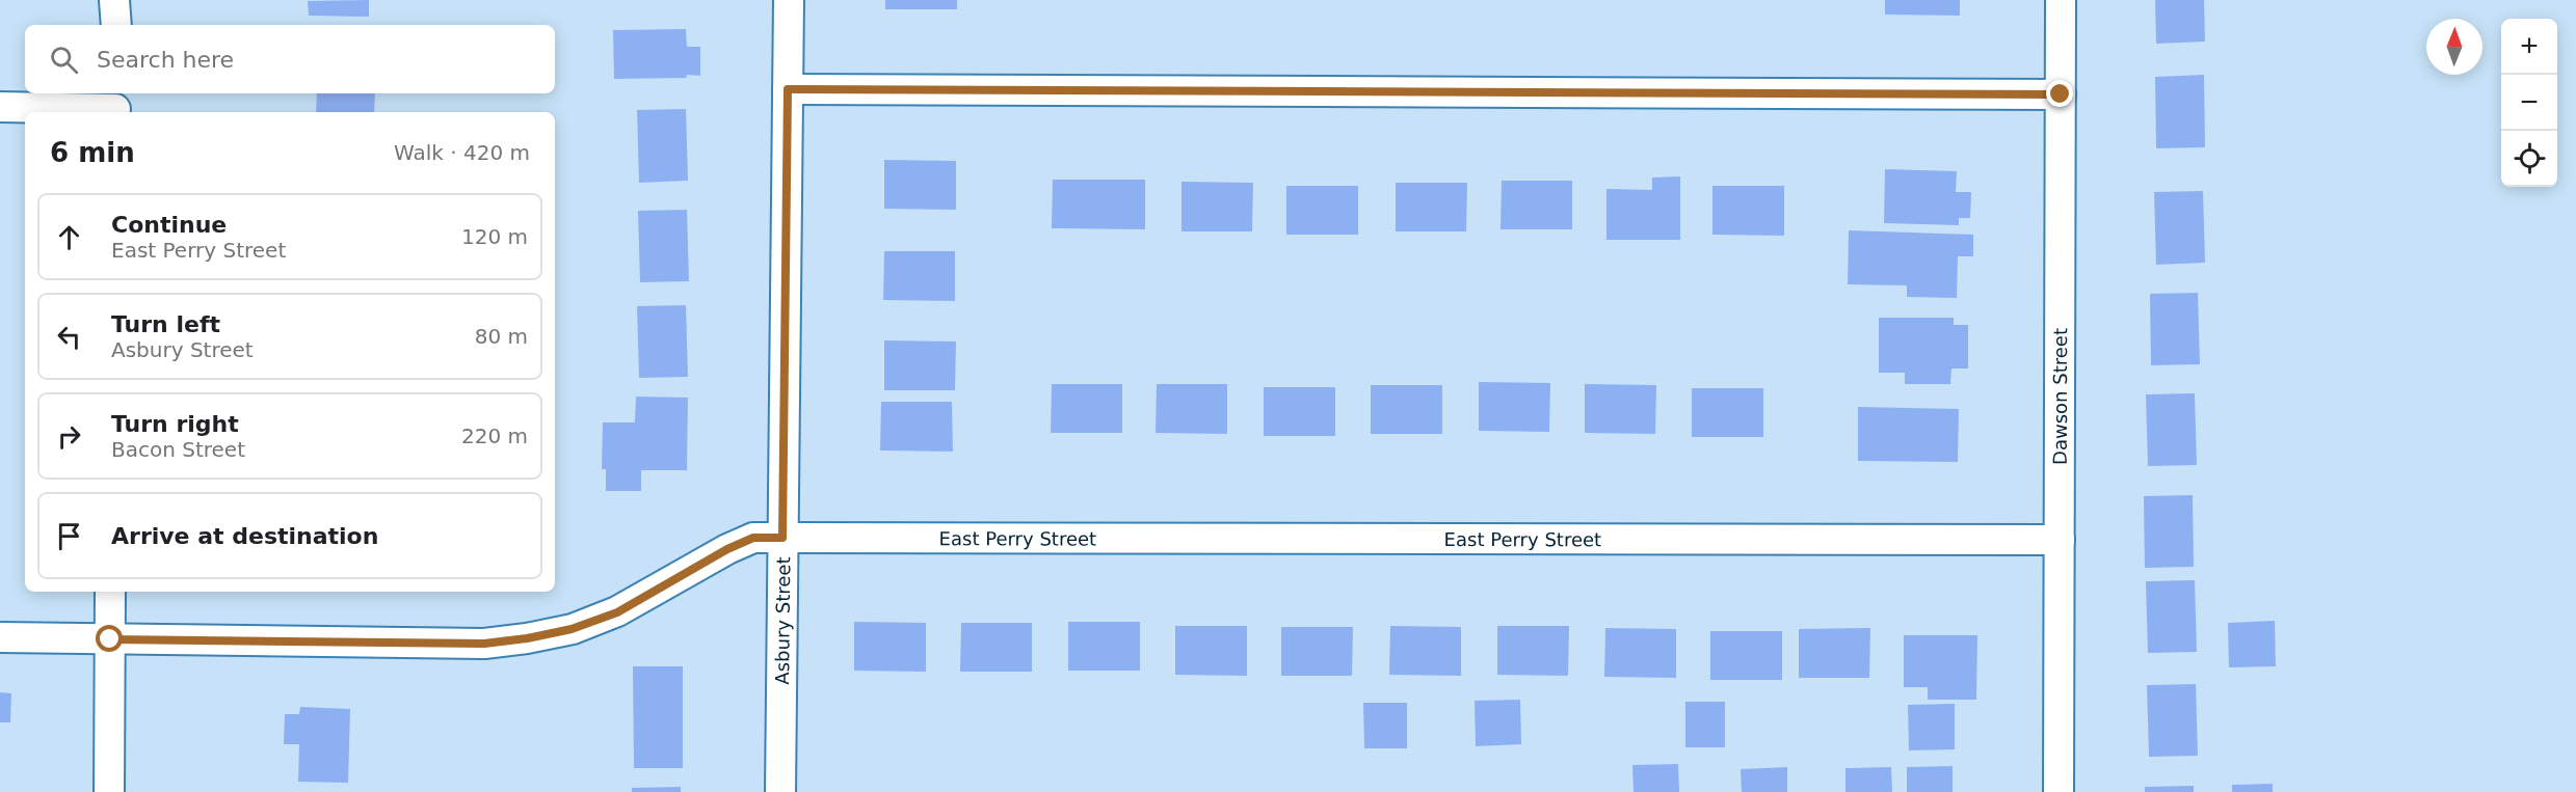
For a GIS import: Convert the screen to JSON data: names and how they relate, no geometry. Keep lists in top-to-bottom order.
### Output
{
  "streets": {
    "street": ["Dawson Street", "East Perry Street", "Asbury Street"]
  },
  "crossings": [
    ["Dawson Street", "East Perry Street"],
    ["East Perry Street", "Asbury Street"]
  ],
  "north": "top",
  "page": {
    "map_buttons": ["+", "−"],
    "search": "Search here",
    "heading": ["6 min", "Walk · 420 m"],
    "list": [
      ["Continue", "East Perry Street", "120 m"],
      ["Turn left", "Asbury Street", "80 m"],
      ["Turn right", "Bacon Street", "220 m"],
      "Arrive at destination"
    ]
  }
}
